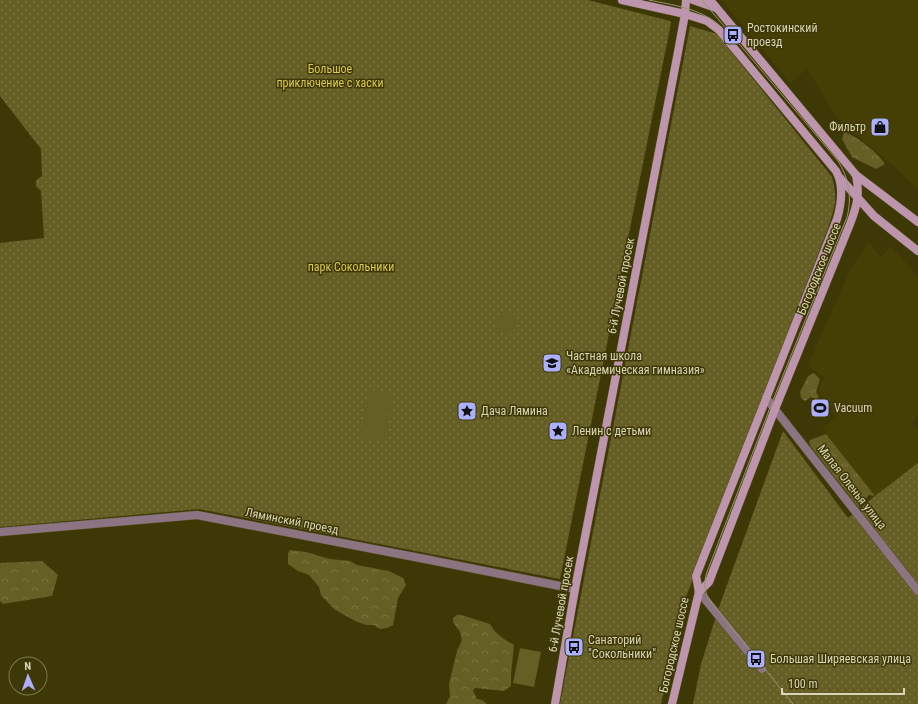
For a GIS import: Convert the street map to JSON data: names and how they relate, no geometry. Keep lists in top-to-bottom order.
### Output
{
  "streets": {
    "main road": ["Богородское шоссе", "6-й Лучевой просек"],
    "street": ["Малая Оленья улица", "Ляминский проезд"]
  },
  "crossings": [
    ["Богородское шоссе", "Малая Оленья улица"],
    ["6-й Лучевой просек", "Ляминский проезд"]
  ],
  "parks": ["Большое приключение с хаски", "парк Сокольники"],
  "places": {
    "bus stop": ["Ростокинский проезд", "Санаторий \"Сокольники\"", "Большая Ширяевская улица"],
    "shop": ["Фильтр"],
    "school or university": ["Частная школа «Академическая гимназия»"],
    "sports": ["Vacuum"],
    "place": ["Дача Лямина", "Ленин с детьми"]
  },
  "scale_bar": "100 m",
  "north": "top"
}
